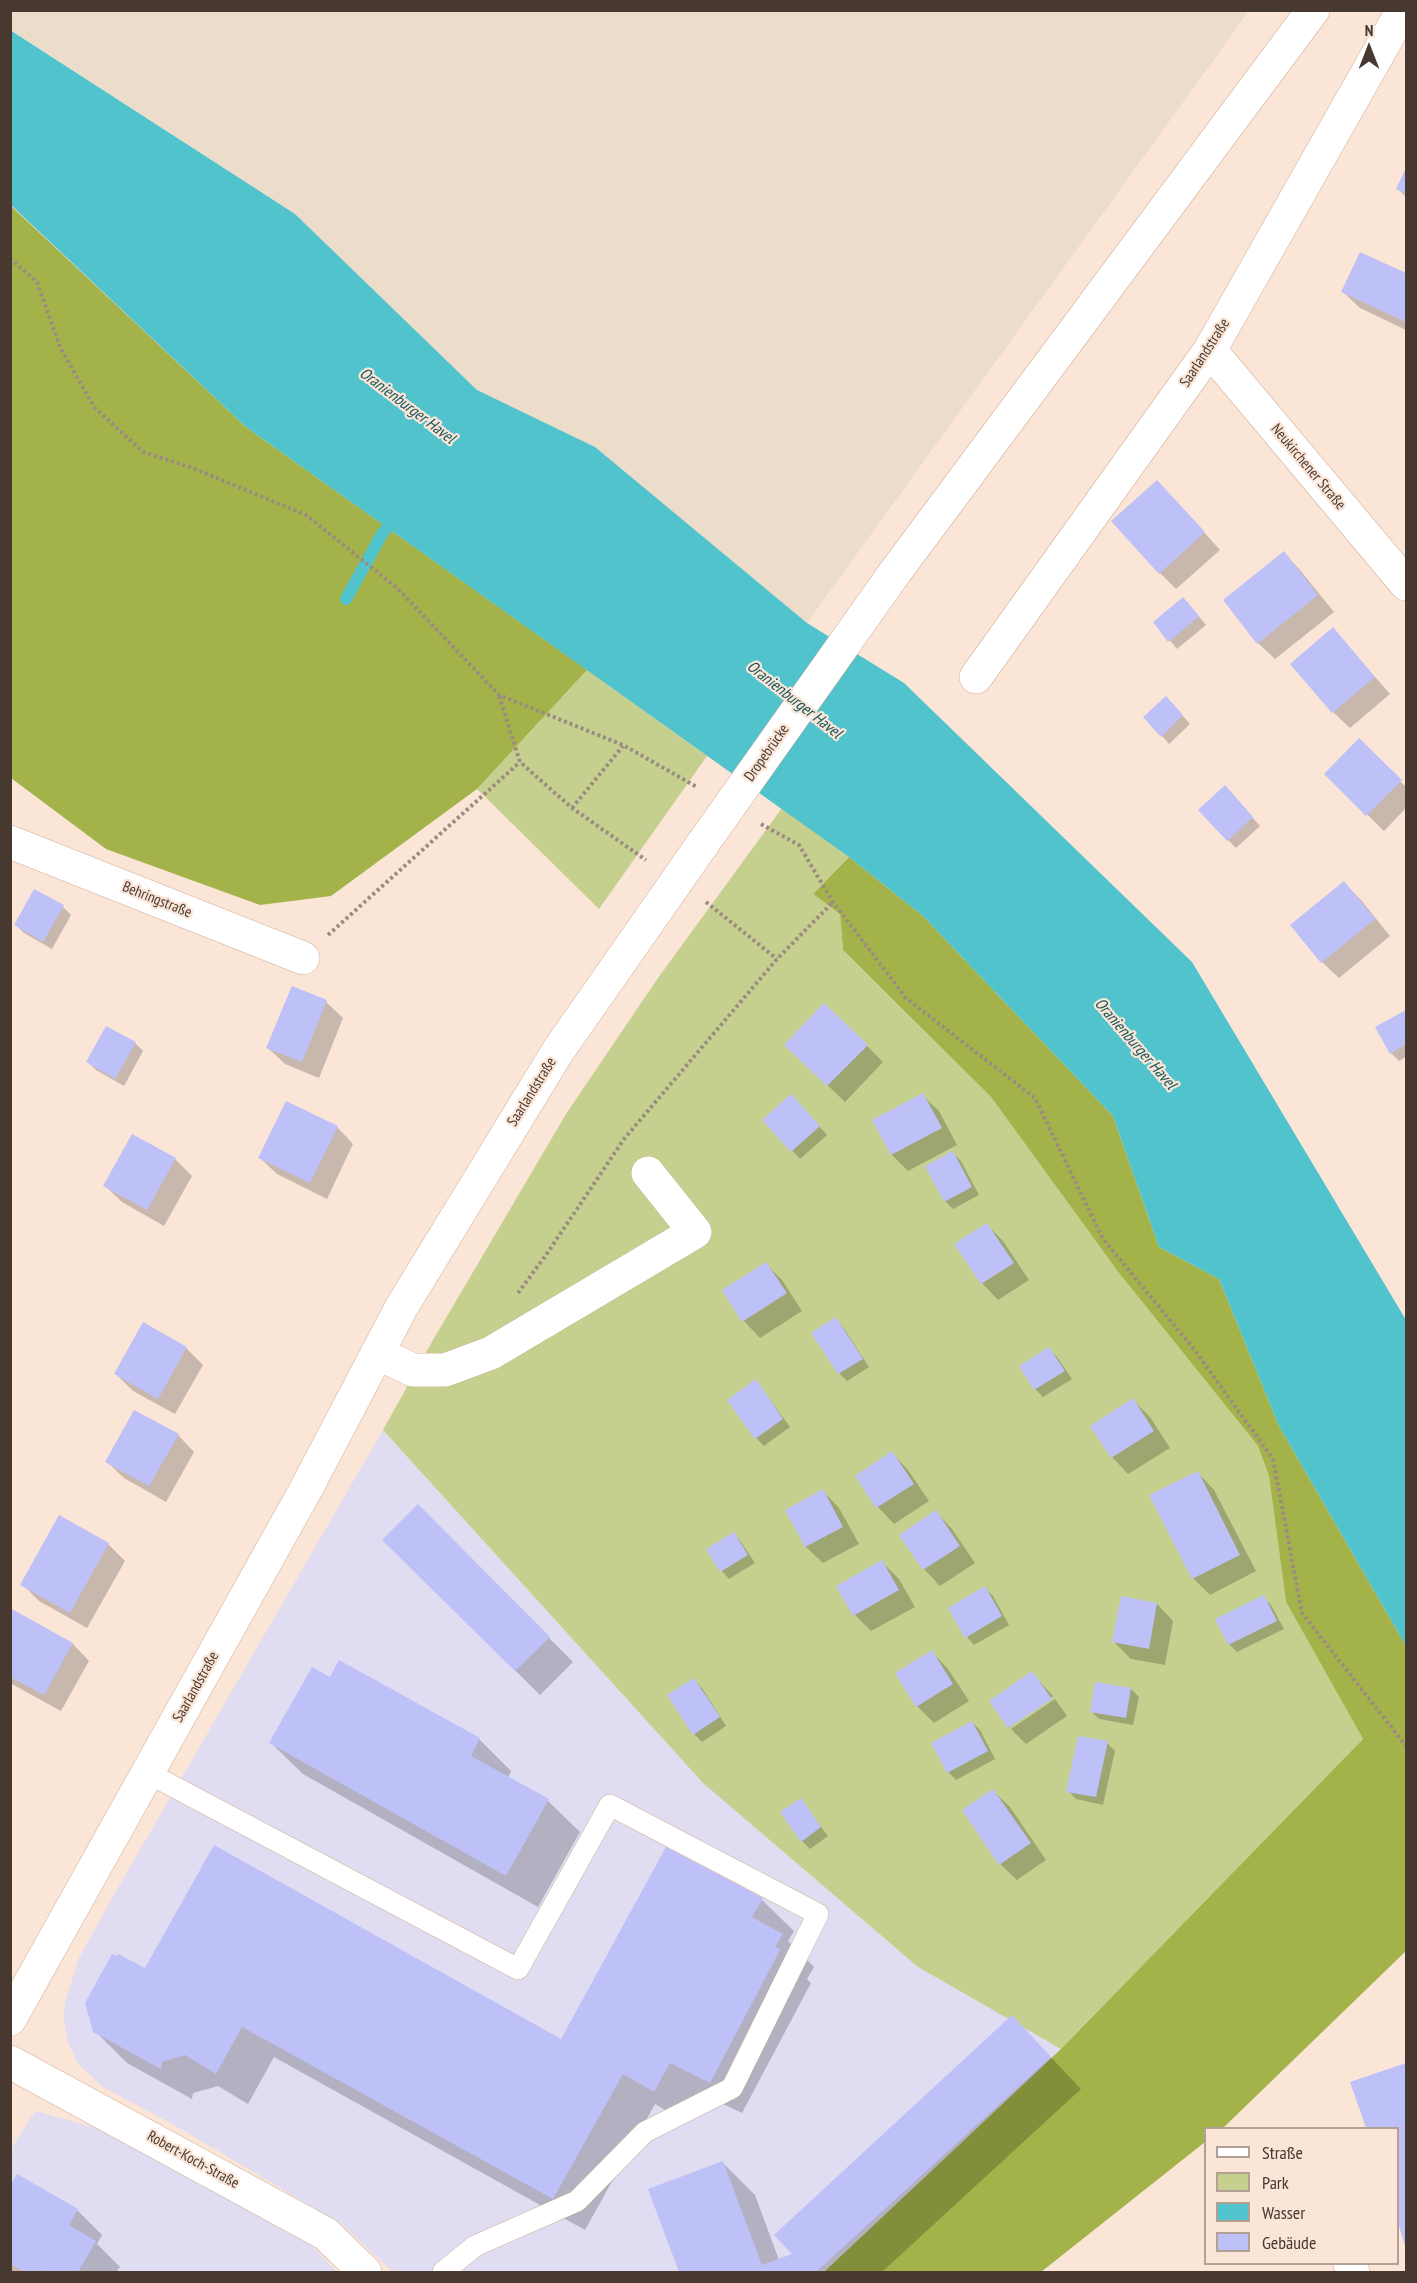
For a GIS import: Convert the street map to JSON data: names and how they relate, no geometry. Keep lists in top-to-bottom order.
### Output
{
  "streets": {
    "street": [
      "Saarlandstraße",
      "Neukirchener Straße",
      "Dropebrücke",
      "Behringstraße",
      "Robert-Koch-Straße"
    ]
  },
  "crossings": [
    ["Saarlandstraße", "Neukirchener Straße"],
    ["Saarlandstraße", "Dropebrücke"]
  ],
  "water": ["Oranienburger Havel"],
  "legend": [
    "Straße",
    "Park",
    "Wasser",
    "Gebäude"
  ],
  "north": "top"
}
